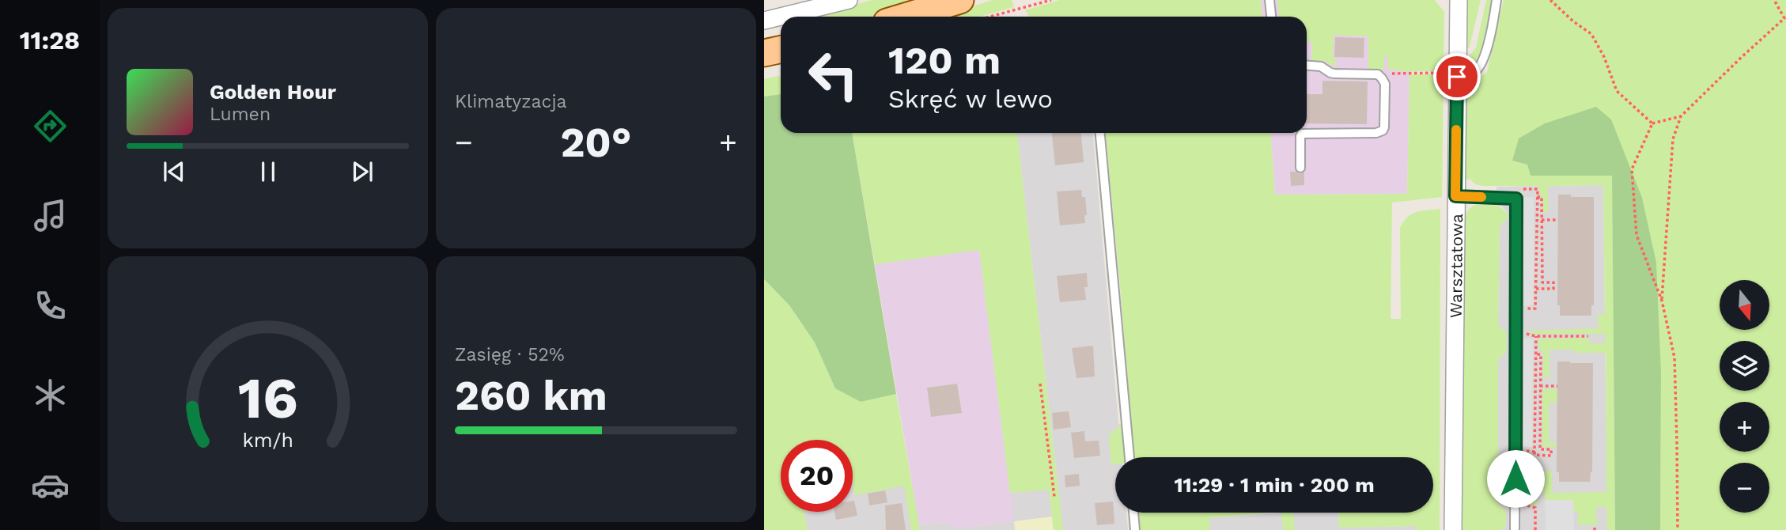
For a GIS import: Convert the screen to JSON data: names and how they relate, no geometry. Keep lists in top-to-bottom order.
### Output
{
  "streets": {
    "street": ["Warsztatowa"]
  },
  "north": "bottom",
  "page": {
    "tabs": "11:28",
    "tile": [
      "Klimatyzacja",
      ["Zasięg · 52%", "260 km"]
    ],
    "turn": ["120 m", "Skręć w lewo"],
    "song": ["Golden Hour", "Lumen"],
    "heat": ["−", "20°", "+"],
    "map_buttons": ["+", "−"],
    "limit": "20",
    "trip": "11:29 · 1 min · 200 m",
    "gauge": ["16", "km/h"]
  }
}
